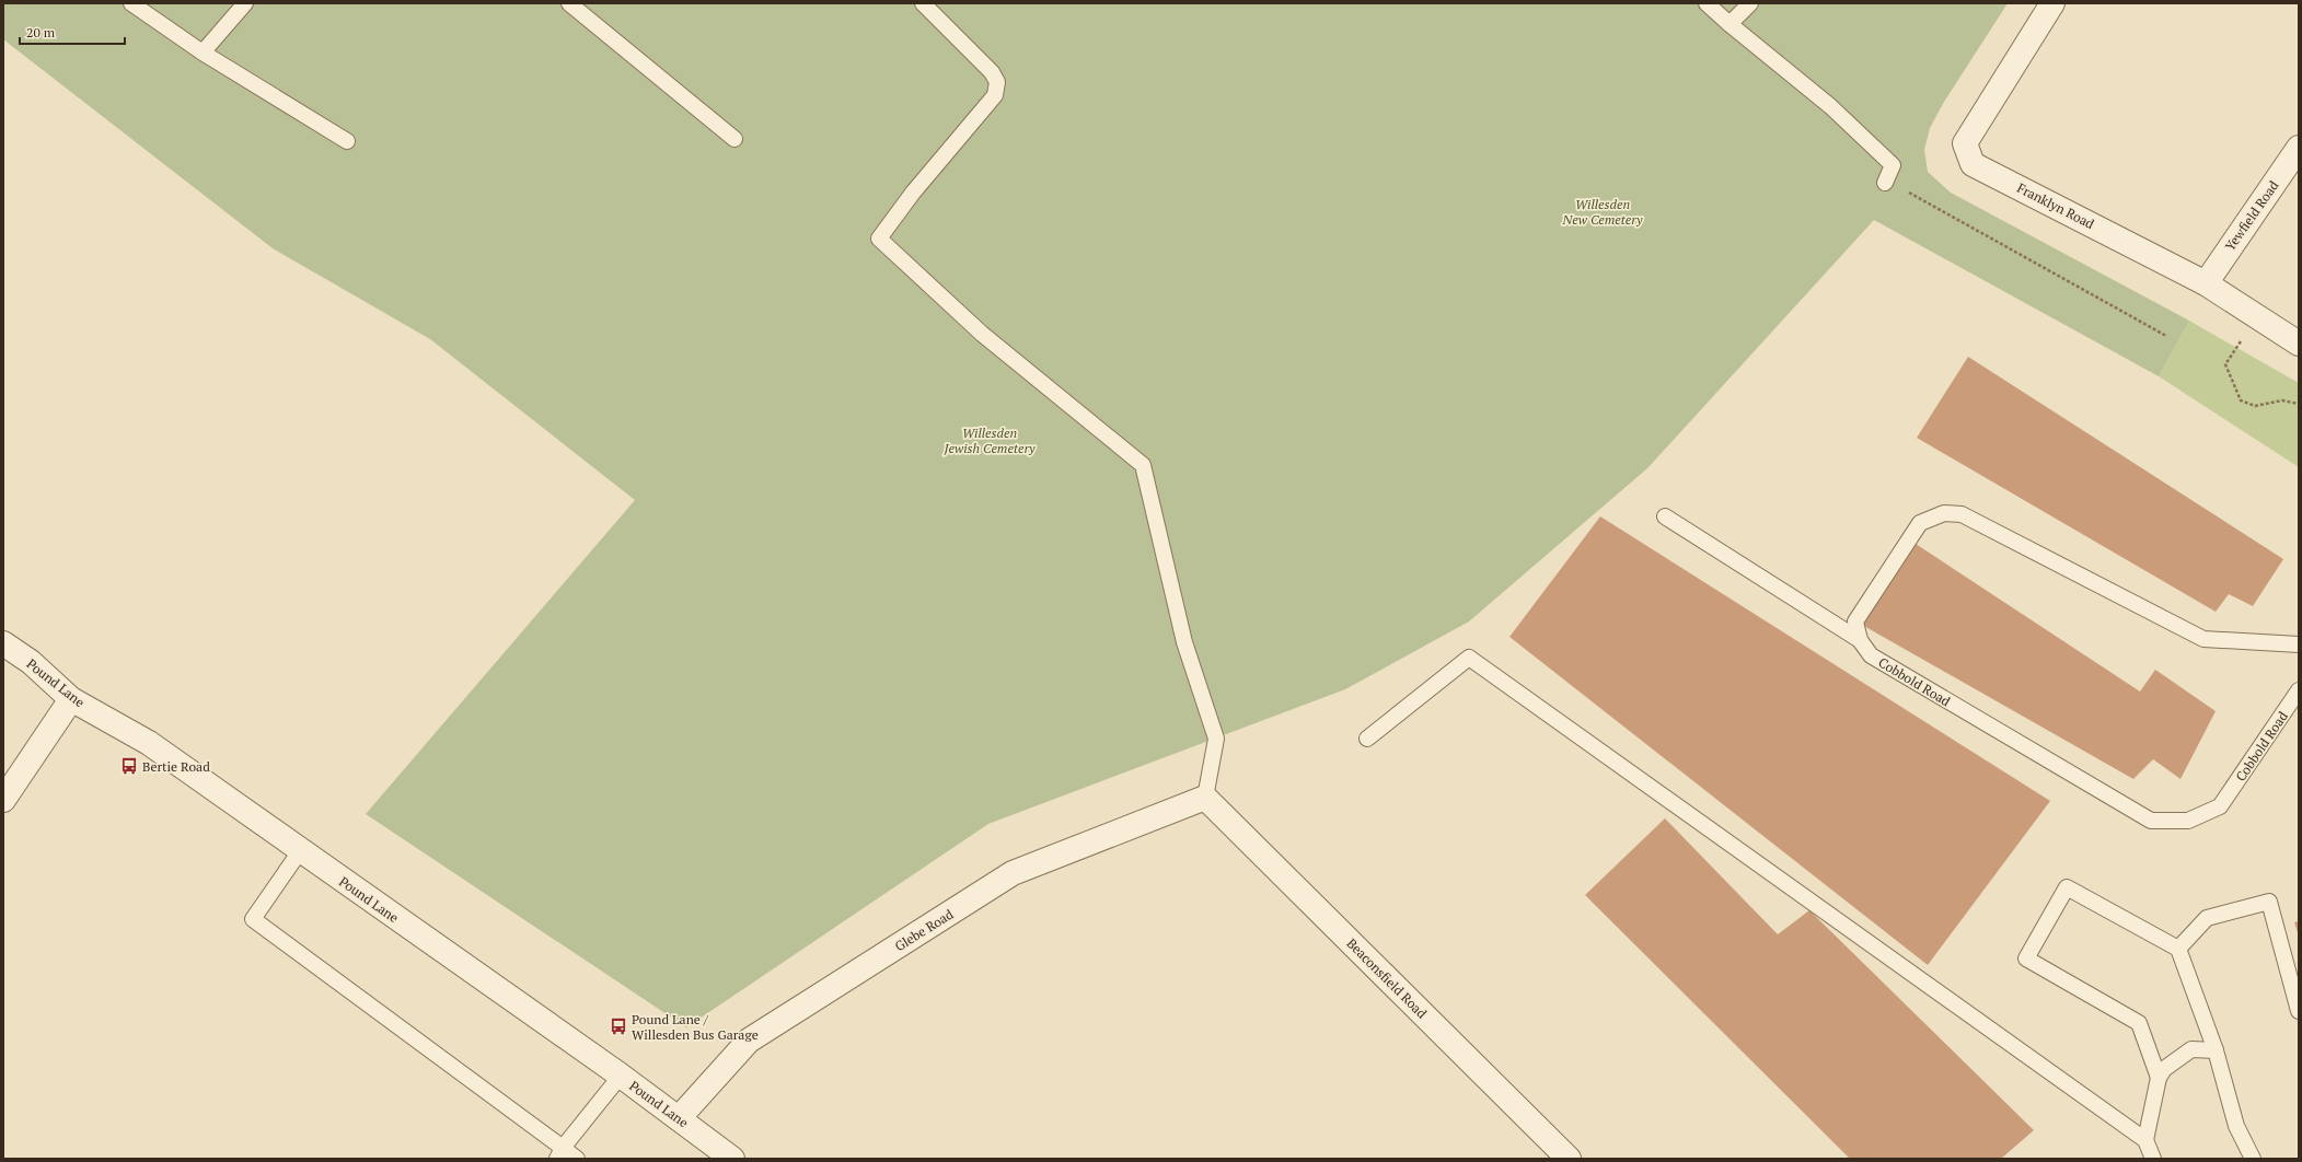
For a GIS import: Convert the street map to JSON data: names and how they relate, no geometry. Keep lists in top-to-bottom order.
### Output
{
  "streets": {
    "street": [
      "Franklyn Road",
      "Yewfield Road",
      "Pound Lane",
      "Glebe Road",
      "Beaconsfield Road"
    ],
    "lane": ["Cobbold Road"]
  },
  "crossings": [
    ["Franklyn Road", "Yewfield Road"],
    ["Pound Lane", "Glebe Road"],
    ["Glebe Road", "Beaconsfield Road"]
  ],
  "parks": ["Willesden New Cemetery", "Willesden Jewish Cemetery"],
  "places": {
    "bus stop": ["Bertie Road", "Pound Lane / Willesden Bus Garage"]
  },
  "scale_bar": "20 m"
}
